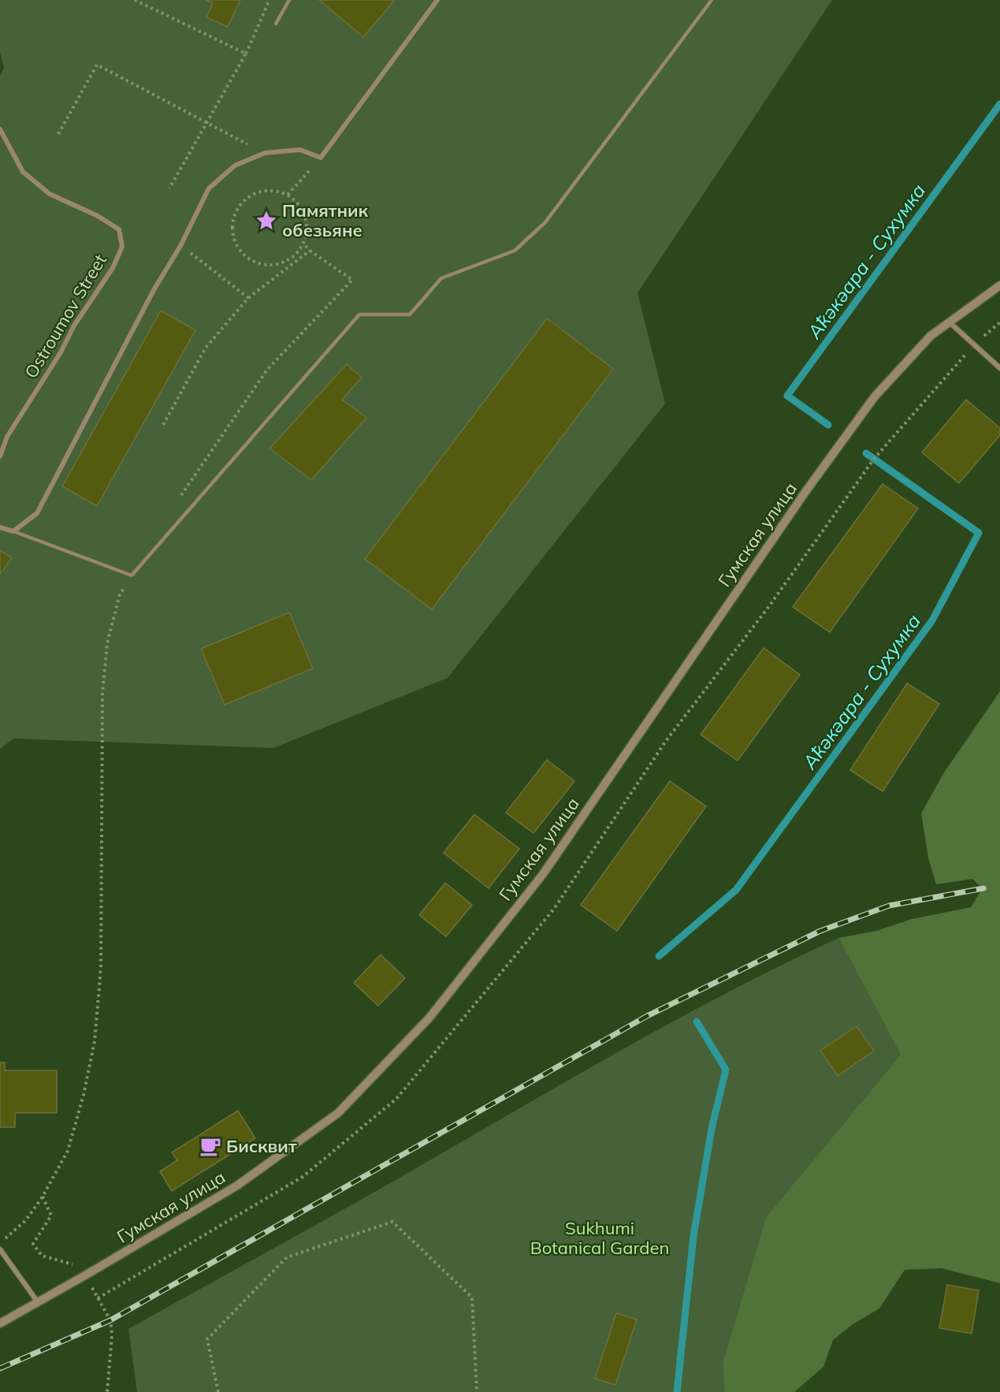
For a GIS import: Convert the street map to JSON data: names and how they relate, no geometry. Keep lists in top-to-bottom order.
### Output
{
  "streets": {
    "street": ["Ostroumov Street", "Гумская улица"]
  },
  "water": ["Аҟәкәара - Сухумка"],
  "parks": ["Sukhumi Botanical Garden"],
  "places": {
    "place": ["Памятник обезьяне"],
    "cafe": ["Бисквит"]
  }
}
